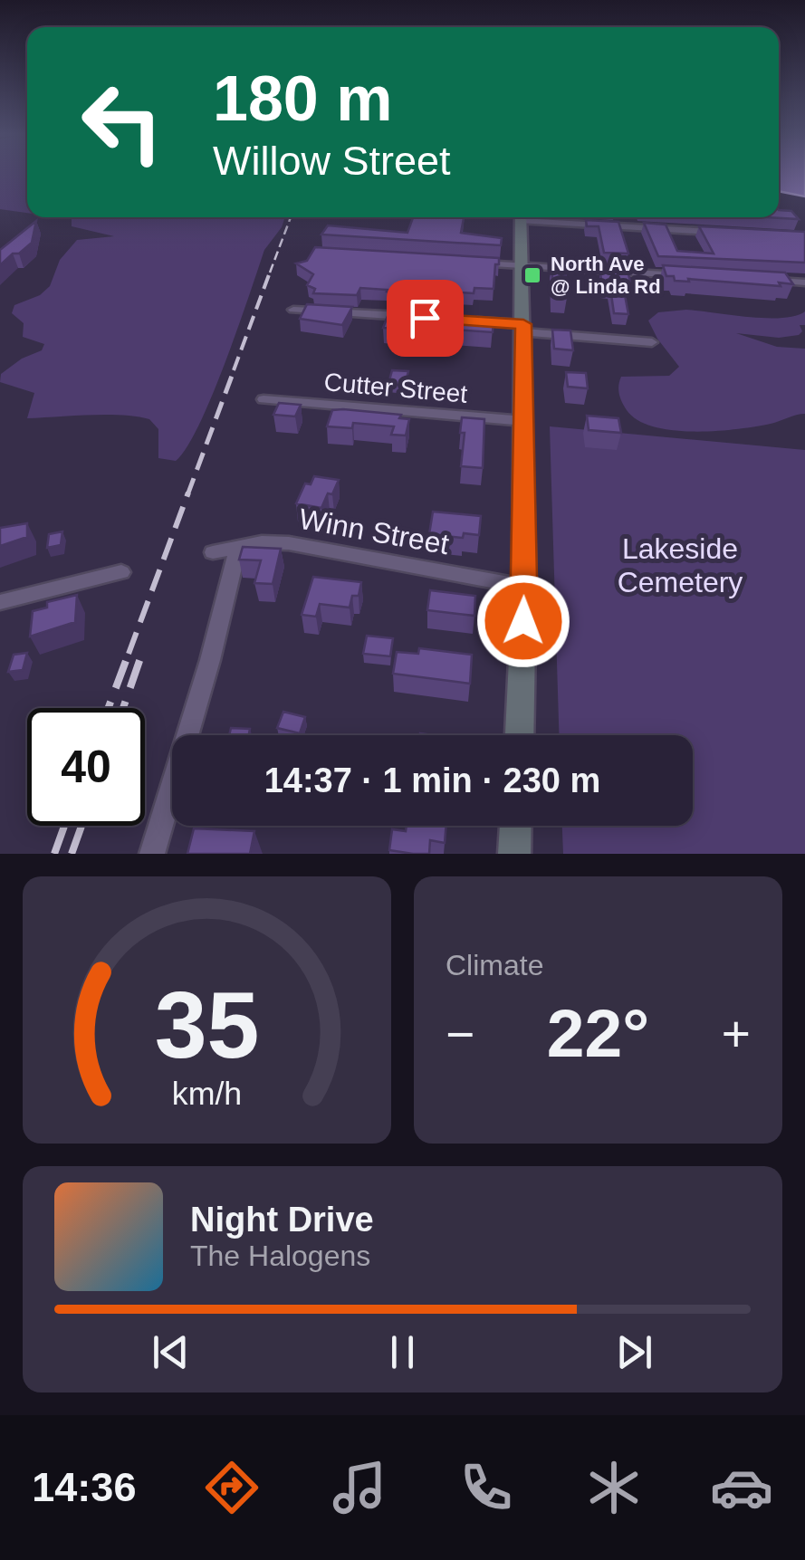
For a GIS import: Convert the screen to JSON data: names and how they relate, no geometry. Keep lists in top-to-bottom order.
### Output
{
  "streets": {
    "street": ["Cutter Street", "Winn Street"]
  },
  "parks": ["Lakeside Cemetery"],
  "places": {
    "transit": ["North Ave @ Linda Rd"]
  },
  "page": {
    "turn": ["180 m", "Willow Street"],
    "limit": "40",
    "trip": "14:37 · 1 min · 230 m",
    "tile": "Climate",
    "heat": ["−", "22°", "+"],
    "song": ["Night Drive", "The Halogens"],
    "tabs": "14:36",
    "gauge": ["35", "km/h"]
  }
}
